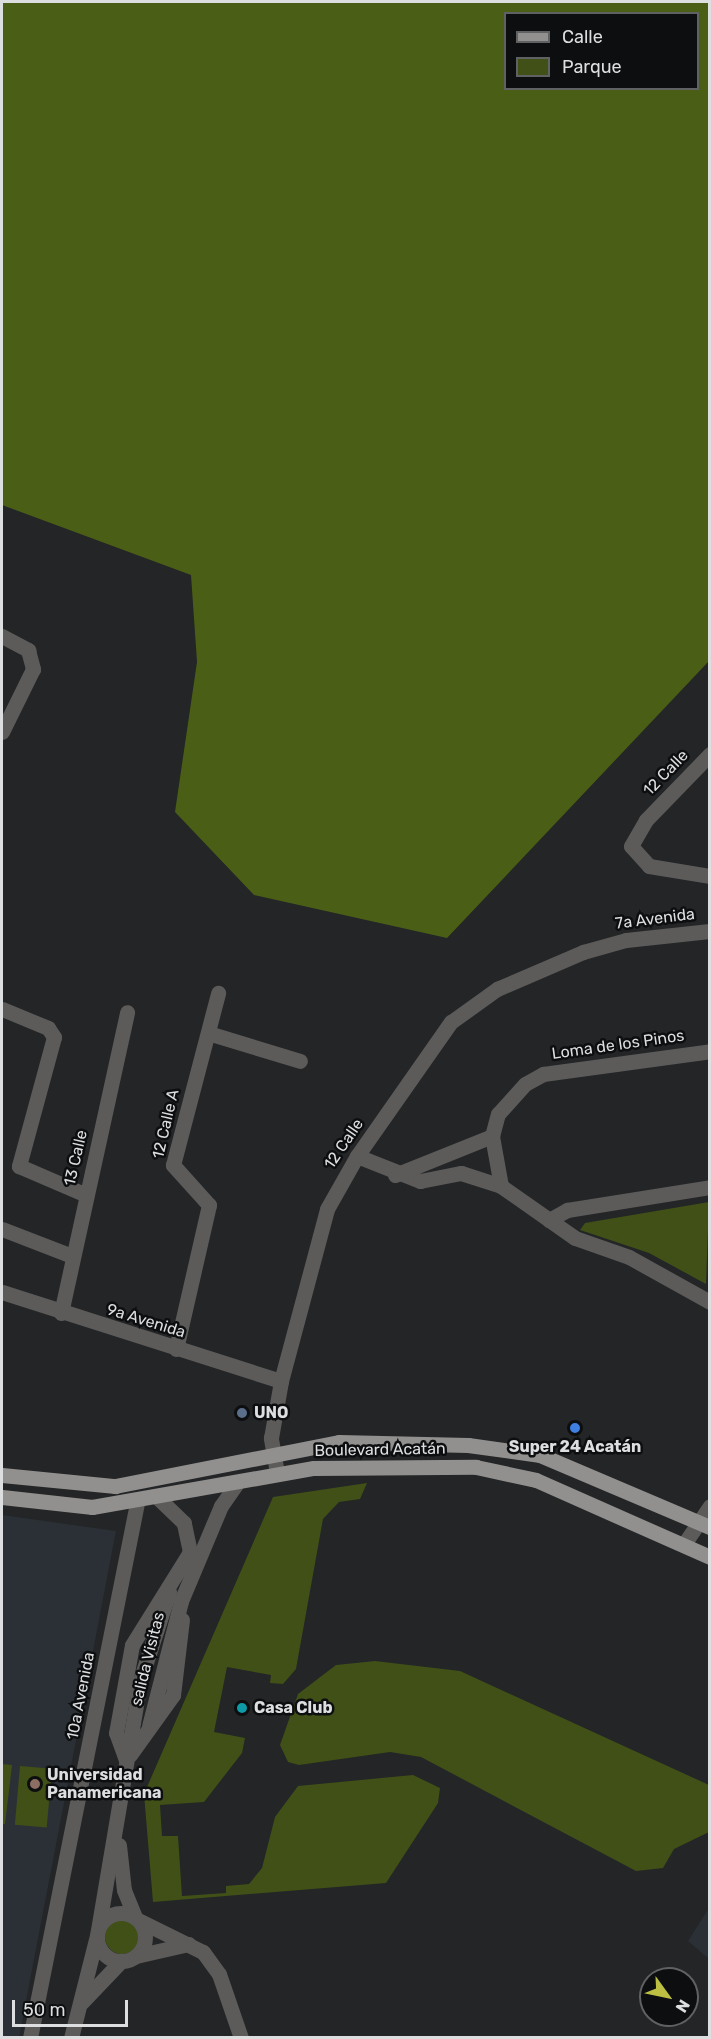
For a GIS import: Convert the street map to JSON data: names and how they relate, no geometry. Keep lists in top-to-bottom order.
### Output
{
  "streets": {
    "main road": ["Boulevard Acatán"],
    "street": [
      "12 Calle",
      "7a Avenida",
      "Loma de los Pinos",
      "12 Calle A",
      "13 Calle",
      "9a Avenida",
      "salida Visitas",
      "10a Avenida"
    ]
  },
  "crossings": [
    ["12 Calle", "7a Avenida"],
    ["12 Calle", "9a Avenida"],
    ["12 Calle", "Boulevard Acatán"],
    ["12 Calle A", "9a Avenida"],
    ["13 Calle", "9a Avenida"],
    ["Boulevard Acatán", "10a Avenida"]
  ],
  "places": [
    "UNO",
    "Super 24 Acatán",
    "Casa Club",
    "Universidad Panamericana"
  ],
  "legend": ["Calle", "Parque"],
  "scale_bar": "50 m",
  "north": "bottom right"
}
